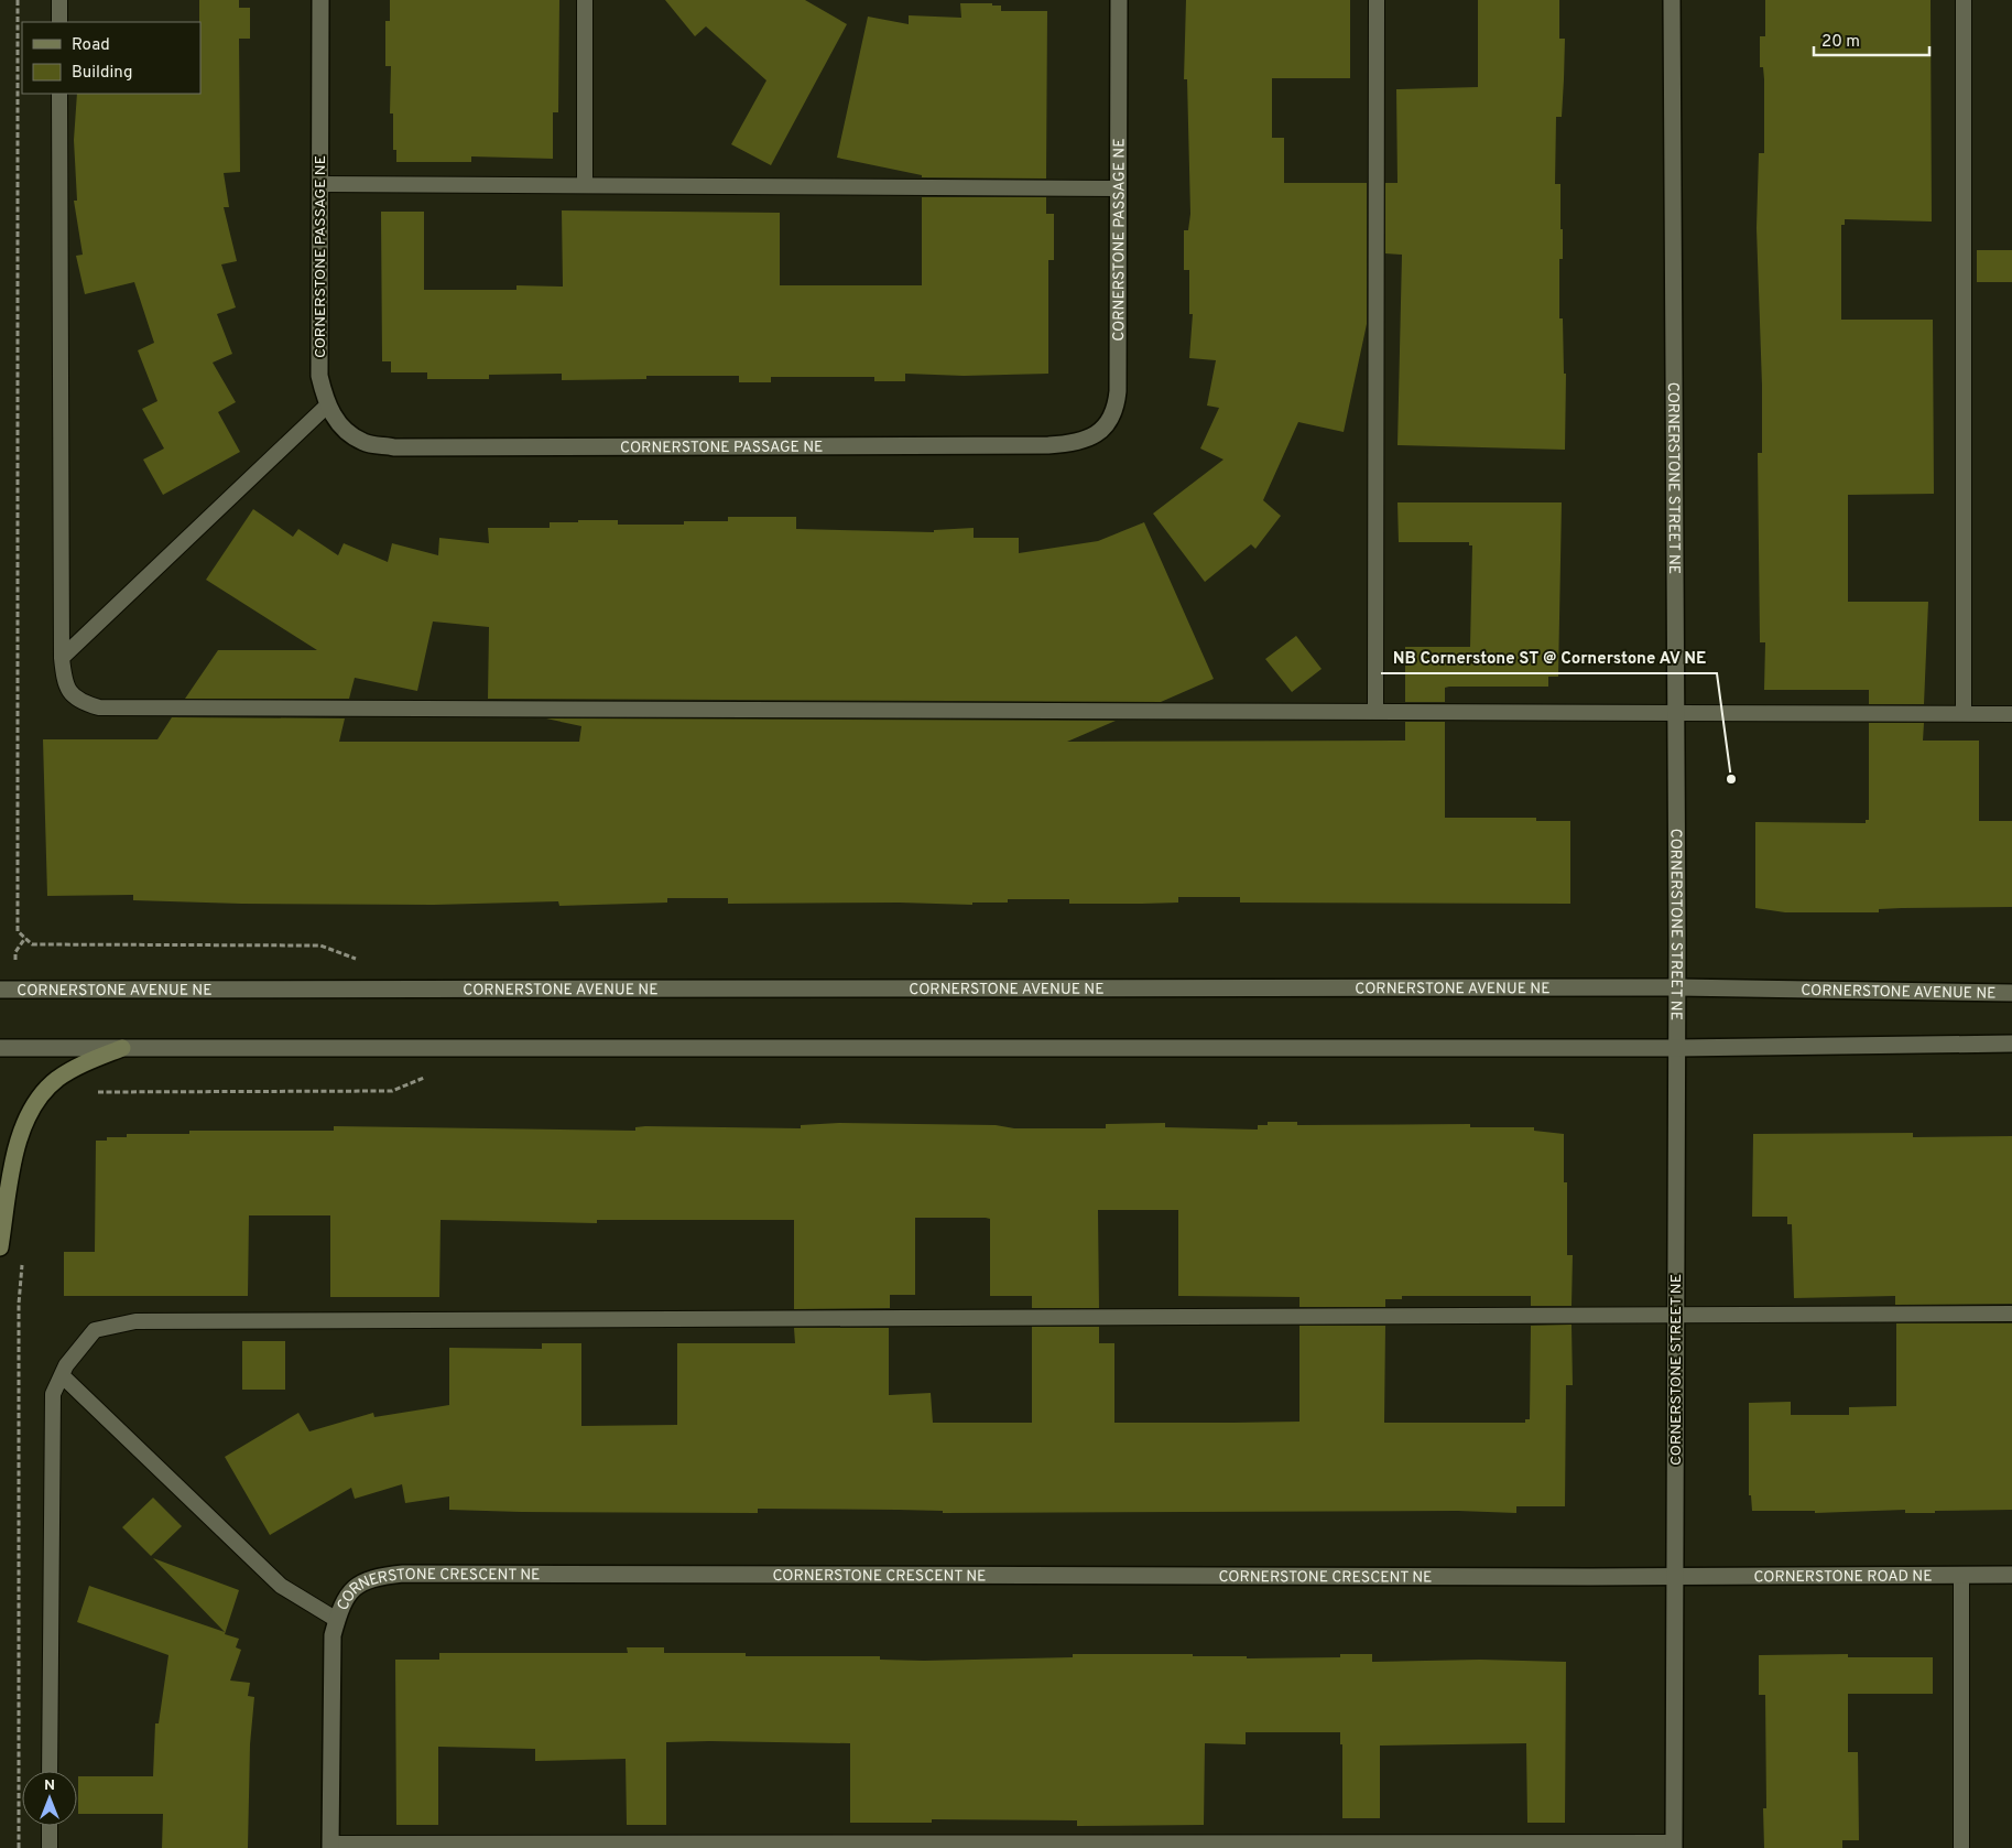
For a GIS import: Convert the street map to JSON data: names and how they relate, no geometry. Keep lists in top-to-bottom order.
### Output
{
  "streets": {
    "street": [
      "CORNERSTONE PASSAGE NE",
      "CORNERSTONE STREET NE",
      "CORNERSTONE AVENUE NE",
      "CORNERSTONE CRESCENT NE",
      "CORNERSTONE ROAD NE"
    ]
  },
  "crossings": [
    ["CORNERSTONE STREET NE", "CORNERSTONE AVENUE NE"],
    ["CORNERSTONE STREET NE", "CORNERSTONE CRESCENT NE"],
    ["CORNERSTONE STREET NE", "CORNERSTONE ROAD NE"],
    ["CORNERSTONE CRESCENT NE", "CORNERSTONE ROAD NE"]
  ],
  "places": ["NB Cornerstone ST @ Cornerstone AV NE"],
  "legend": ["Road", "Building"],
  "scale_bar": "20 m",
  "north": "top"
}
